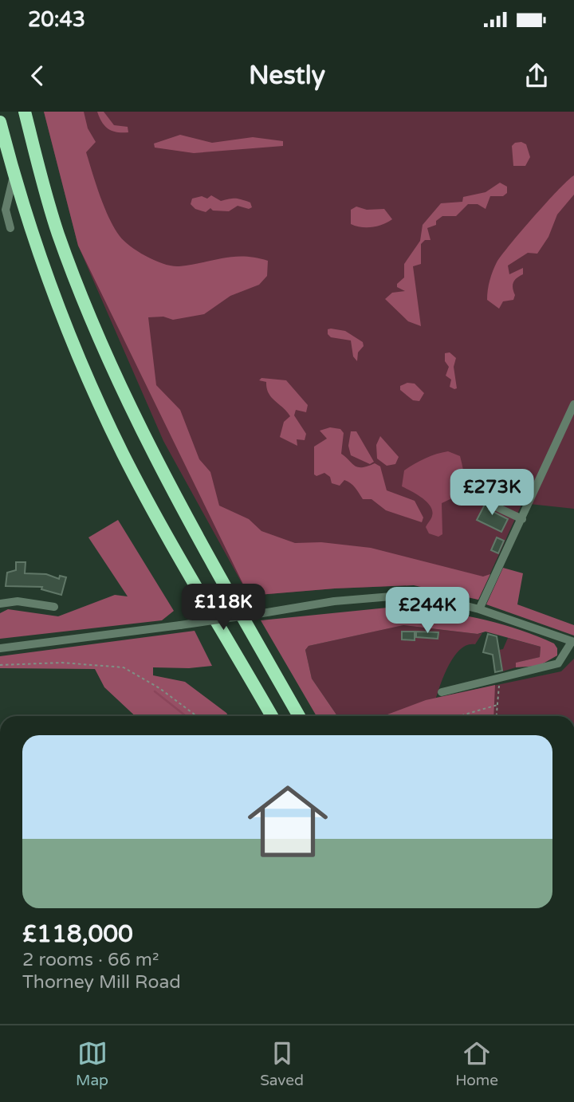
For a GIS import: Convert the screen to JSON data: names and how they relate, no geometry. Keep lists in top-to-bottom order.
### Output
{
  "page": {
    "status": "20:43",
    "header": "Nestly",
    "price": ["£273K", "£118K", "£244K"],
    "list": [
      {
        "name": "£118,000",
        "note": "2 rooms · 66 m² · Thorney Mill Road"
      }
    ],
    "tabs": ["Map", "Saved", "Home"]
  }
}
